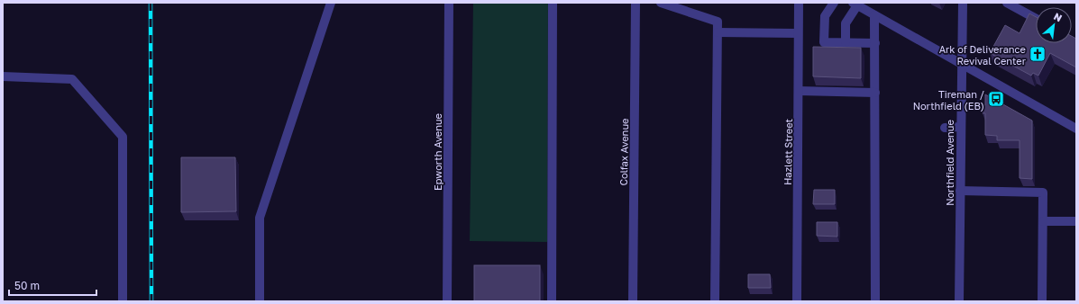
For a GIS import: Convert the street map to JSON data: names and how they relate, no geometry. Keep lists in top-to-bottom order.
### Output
{
  "streets": {
    "street": [
      "Epworth Avenue",
      "Colfax Avenue",
      "Hazlett Street",
      "Northfield Avenue"
    ]
  },
  "places": {
    "church": ["Ark of Deliverance Revival Center"],
    "bus stop": ["Tireman / Northfield (EB)"]
  },
  "scale_bar": "50 m",
  "north": "top right"
}
